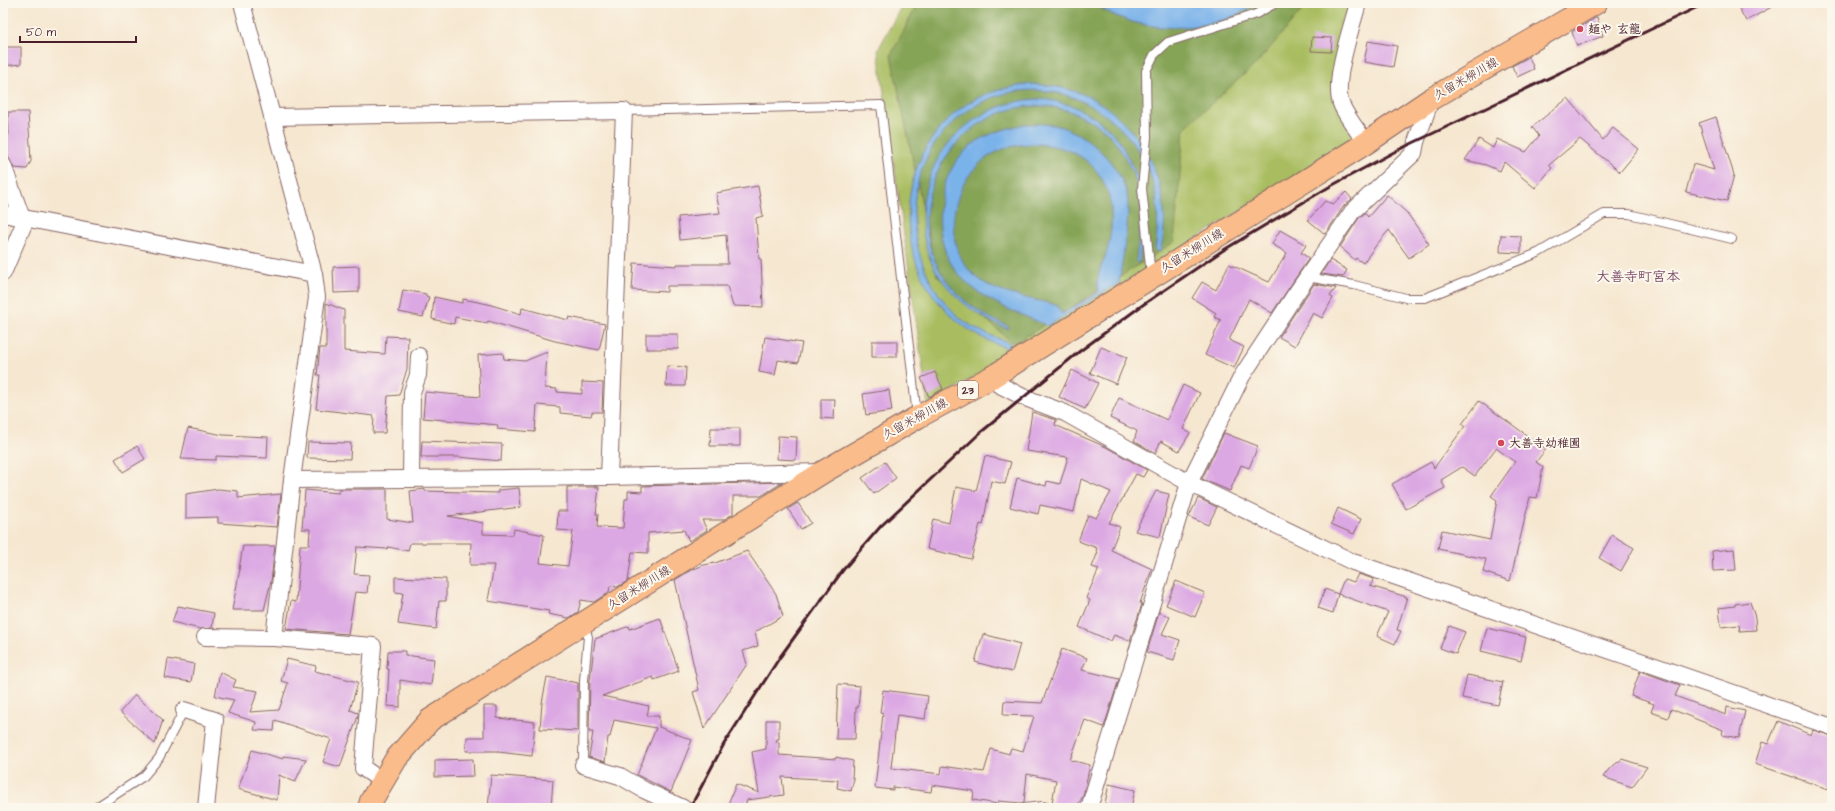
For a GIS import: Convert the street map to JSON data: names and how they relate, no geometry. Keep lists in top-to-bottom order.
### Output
{
  "streets": {
    "main road": ["久留米柳川線", "23"]
  },
  "districts": ["大善寺町宮本"],
  "places": ["麺や 玄龍", "大善寺幼稚園"],
  "scale_bar": "50 m"
}
